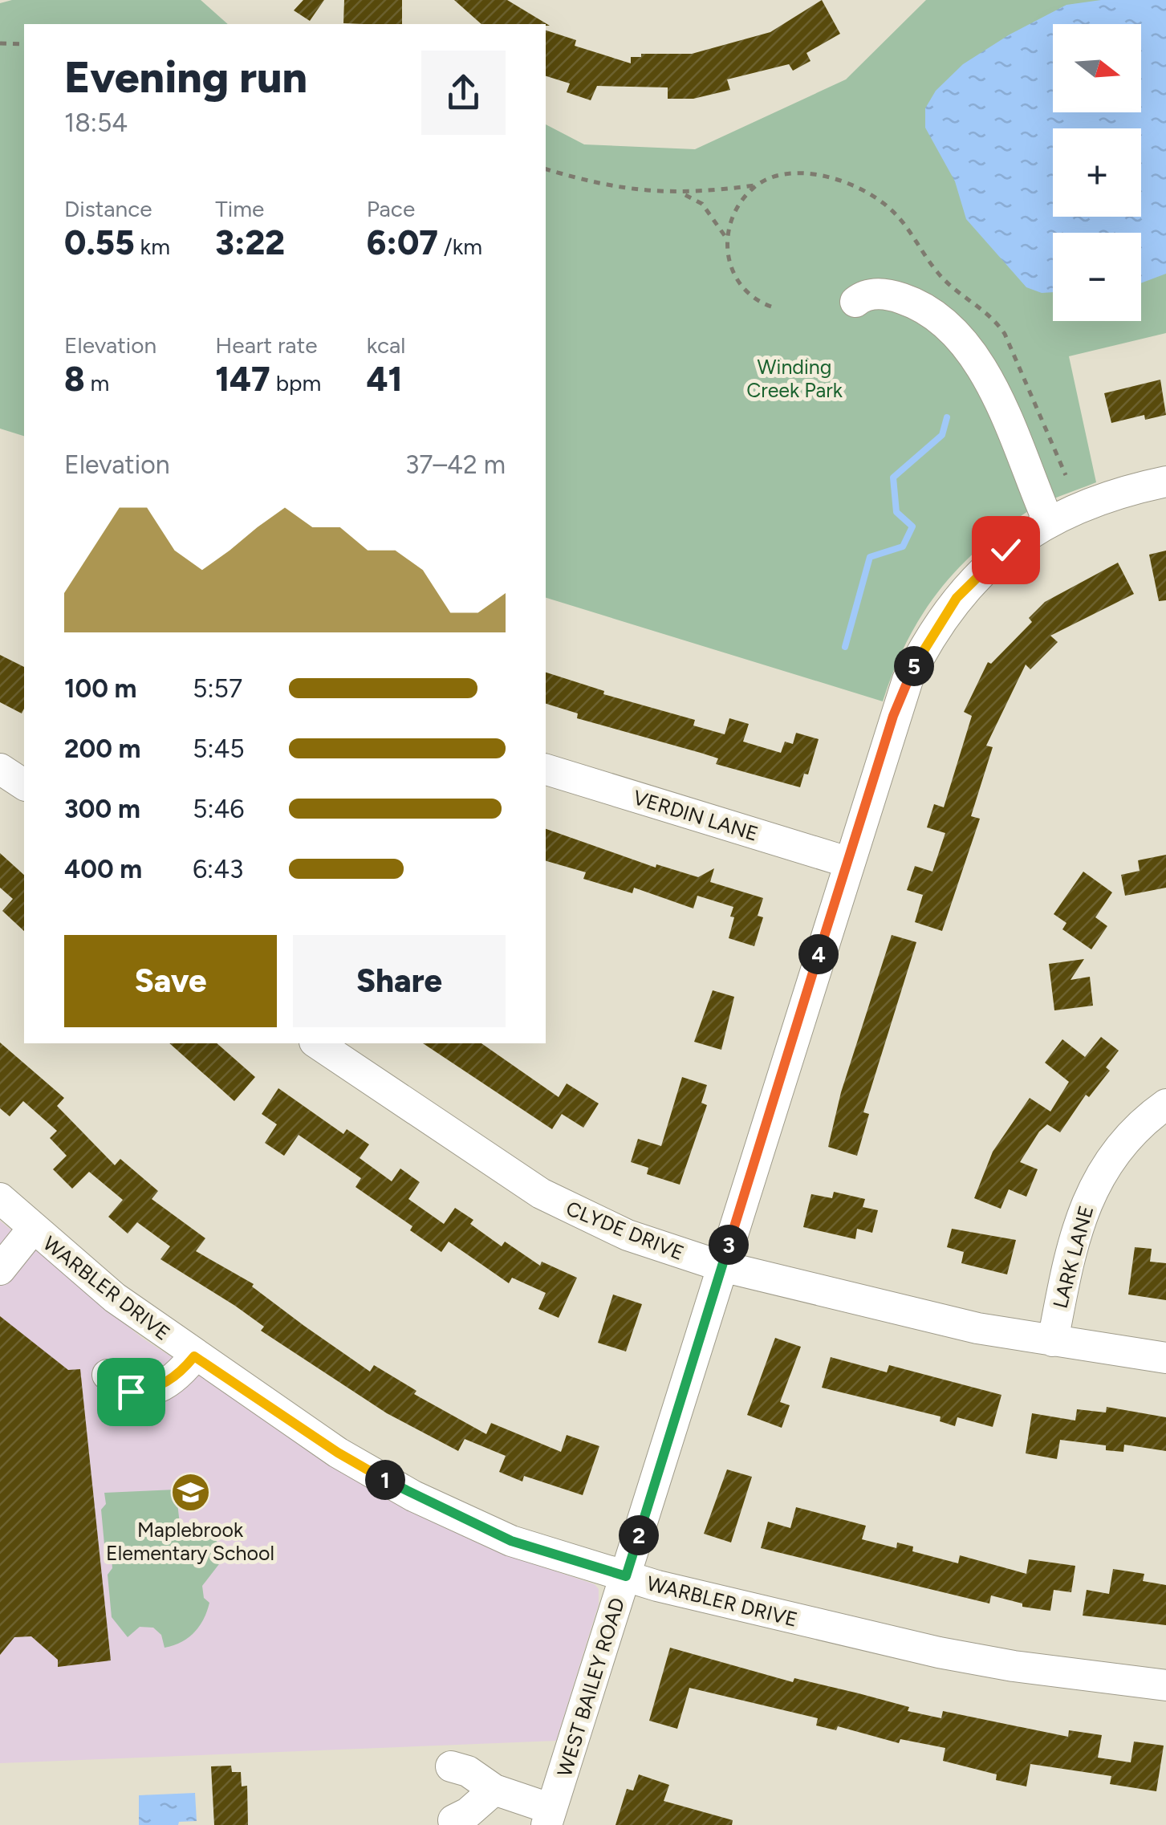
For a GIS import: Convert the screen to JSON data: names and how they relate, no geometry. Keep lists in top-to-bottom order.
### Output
{
  "streets": {
    "street": [
      "VERDIN LANE",
      "CLYDE DRIVE",
      "LARK LANE",
      "WARBLER DRIVE",
      "WEST BAILEY ROAD"
    ]
  },
  "crossings": [
    ["VERDIN LANE", "WEST BAILEY ROAD"],
    ["CLYDE DRIVE", "LARK LANE"],
    ["CLYDE DRIVE", "WEST BAILEY ROAD"],
    ["WARBLER DRIVE", "WEST BAILEY ROAD"]
  ],
  "parks": ["Winding Creek Park"],
  "places": {
    "school or university": ["Maplebrook Elementary School"]
  },
  "north": "right",
  "page": {
    "map_buttons": ["+", "−"],
    "heading": ["Evening run", "18:54"],
    "stats": [
      ["Distance", "0.55 km"],
      ["Time", "3:22"],
      ["Pace", "6:07 /km"],
      ["Elevation", "8 m"],
      ["Heart rate", "147 bpm"],
      ["kcal", "41"]
    ],
    "chart": ["Elevation", "37–42 m"],
    "pins": [
      "5",
      "4",
      "3",
      "1",
      "2"
    ],
    "list": [
      {
        "name": "100 m",
        "note": "5:57"
      },
      {
        "name": "200 m",
        "note": "5:45"
      },
      {
        "name": "300 m",
        "note": "5:46"
      },
      {
        "name": "400 m",
        "note": "6:43"
      }
    ],
    "buttons": ["Save", "Share"]
  }
}
